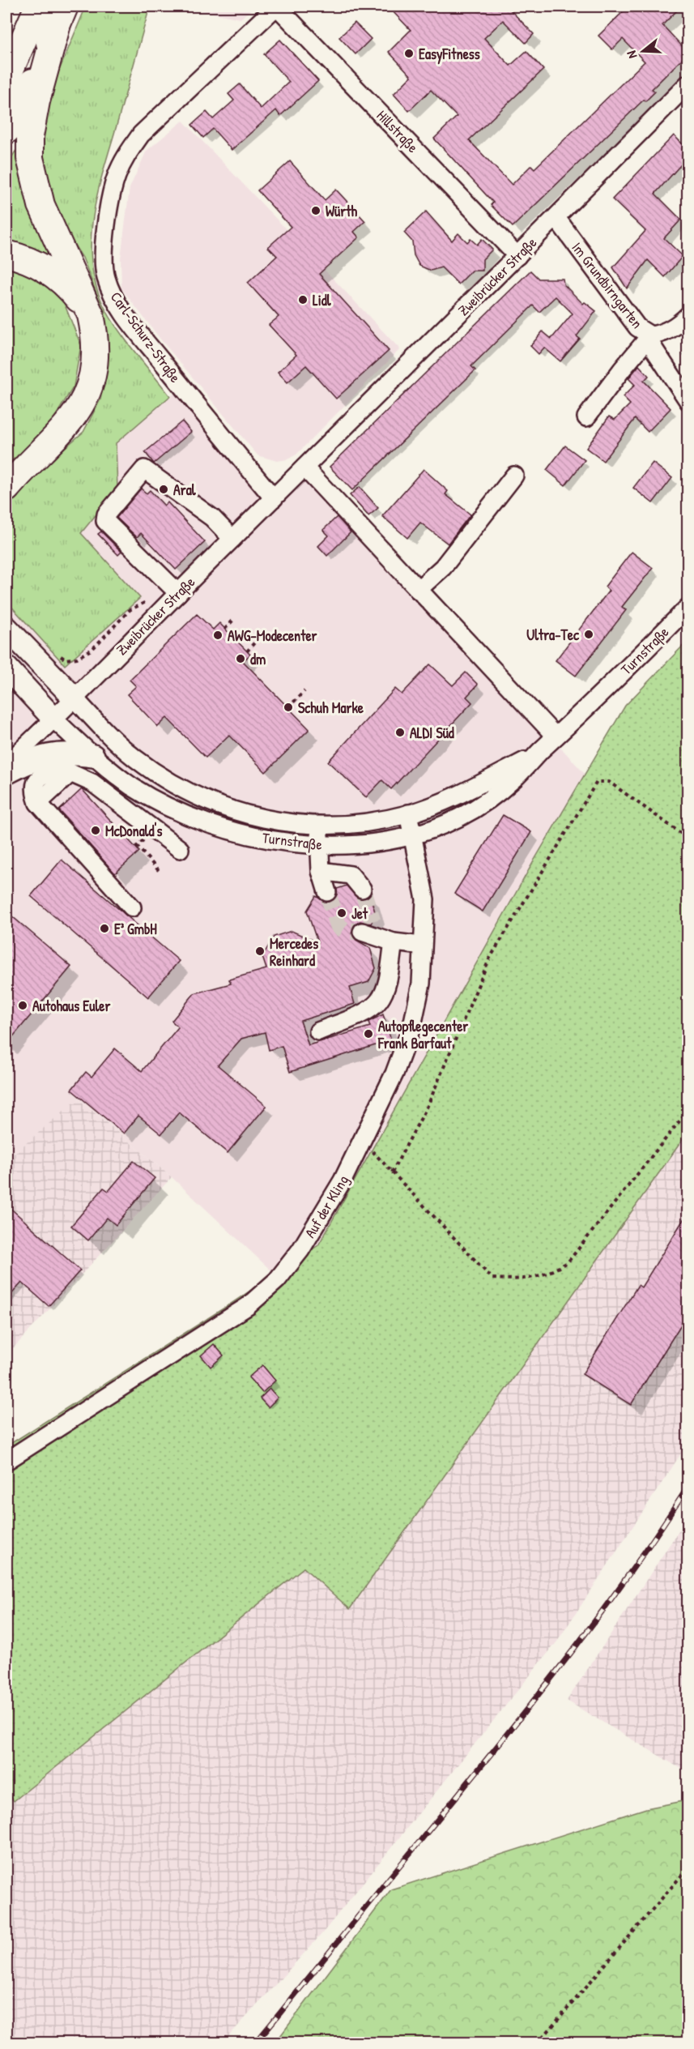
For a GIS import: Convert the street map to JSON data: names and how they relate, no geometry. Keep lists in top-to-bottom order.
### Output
{
  "streets": {
    "street": [
      "Hillstraße",
      "Zweibrücker Straße",
      "Im Grundbirngarten",
      "Carl-Schurz-Straße",
      "Turnstraße",
      "Auf der Kling"
    ]
  },
  "crossings": [
    ["Hillstraße", "Zweibrücker Straße"],
    ["Hillstraße", "Carl-Schurz-Straße"],
    ["Zweibrücker Straße", "Im Grundbirngarten"],
    ["Zweibrücker Straße", "Carl-Schurz-Straße"],
    ["Zweibrücker Straße", "Turnstraße"],
    ["Turnstraße", "Auf der Kling"]
  ],
  "places": [
    "EasyFitness",
    "Würth",
    "Lidl",
    "Aral",
    "Ultra-Tec",
    "AWG-Modecenter",
    "dm",
    "Schuh Marke",
    "ALDI Süd",
    "McDonald's",
    "Jet",
    "E³ GmbH",
    "Mercedes Reinhard",
    "Autohaus Euler",
    "Autopflegecenter Frank Barfaut"
  ],
  "north": "left"
}
